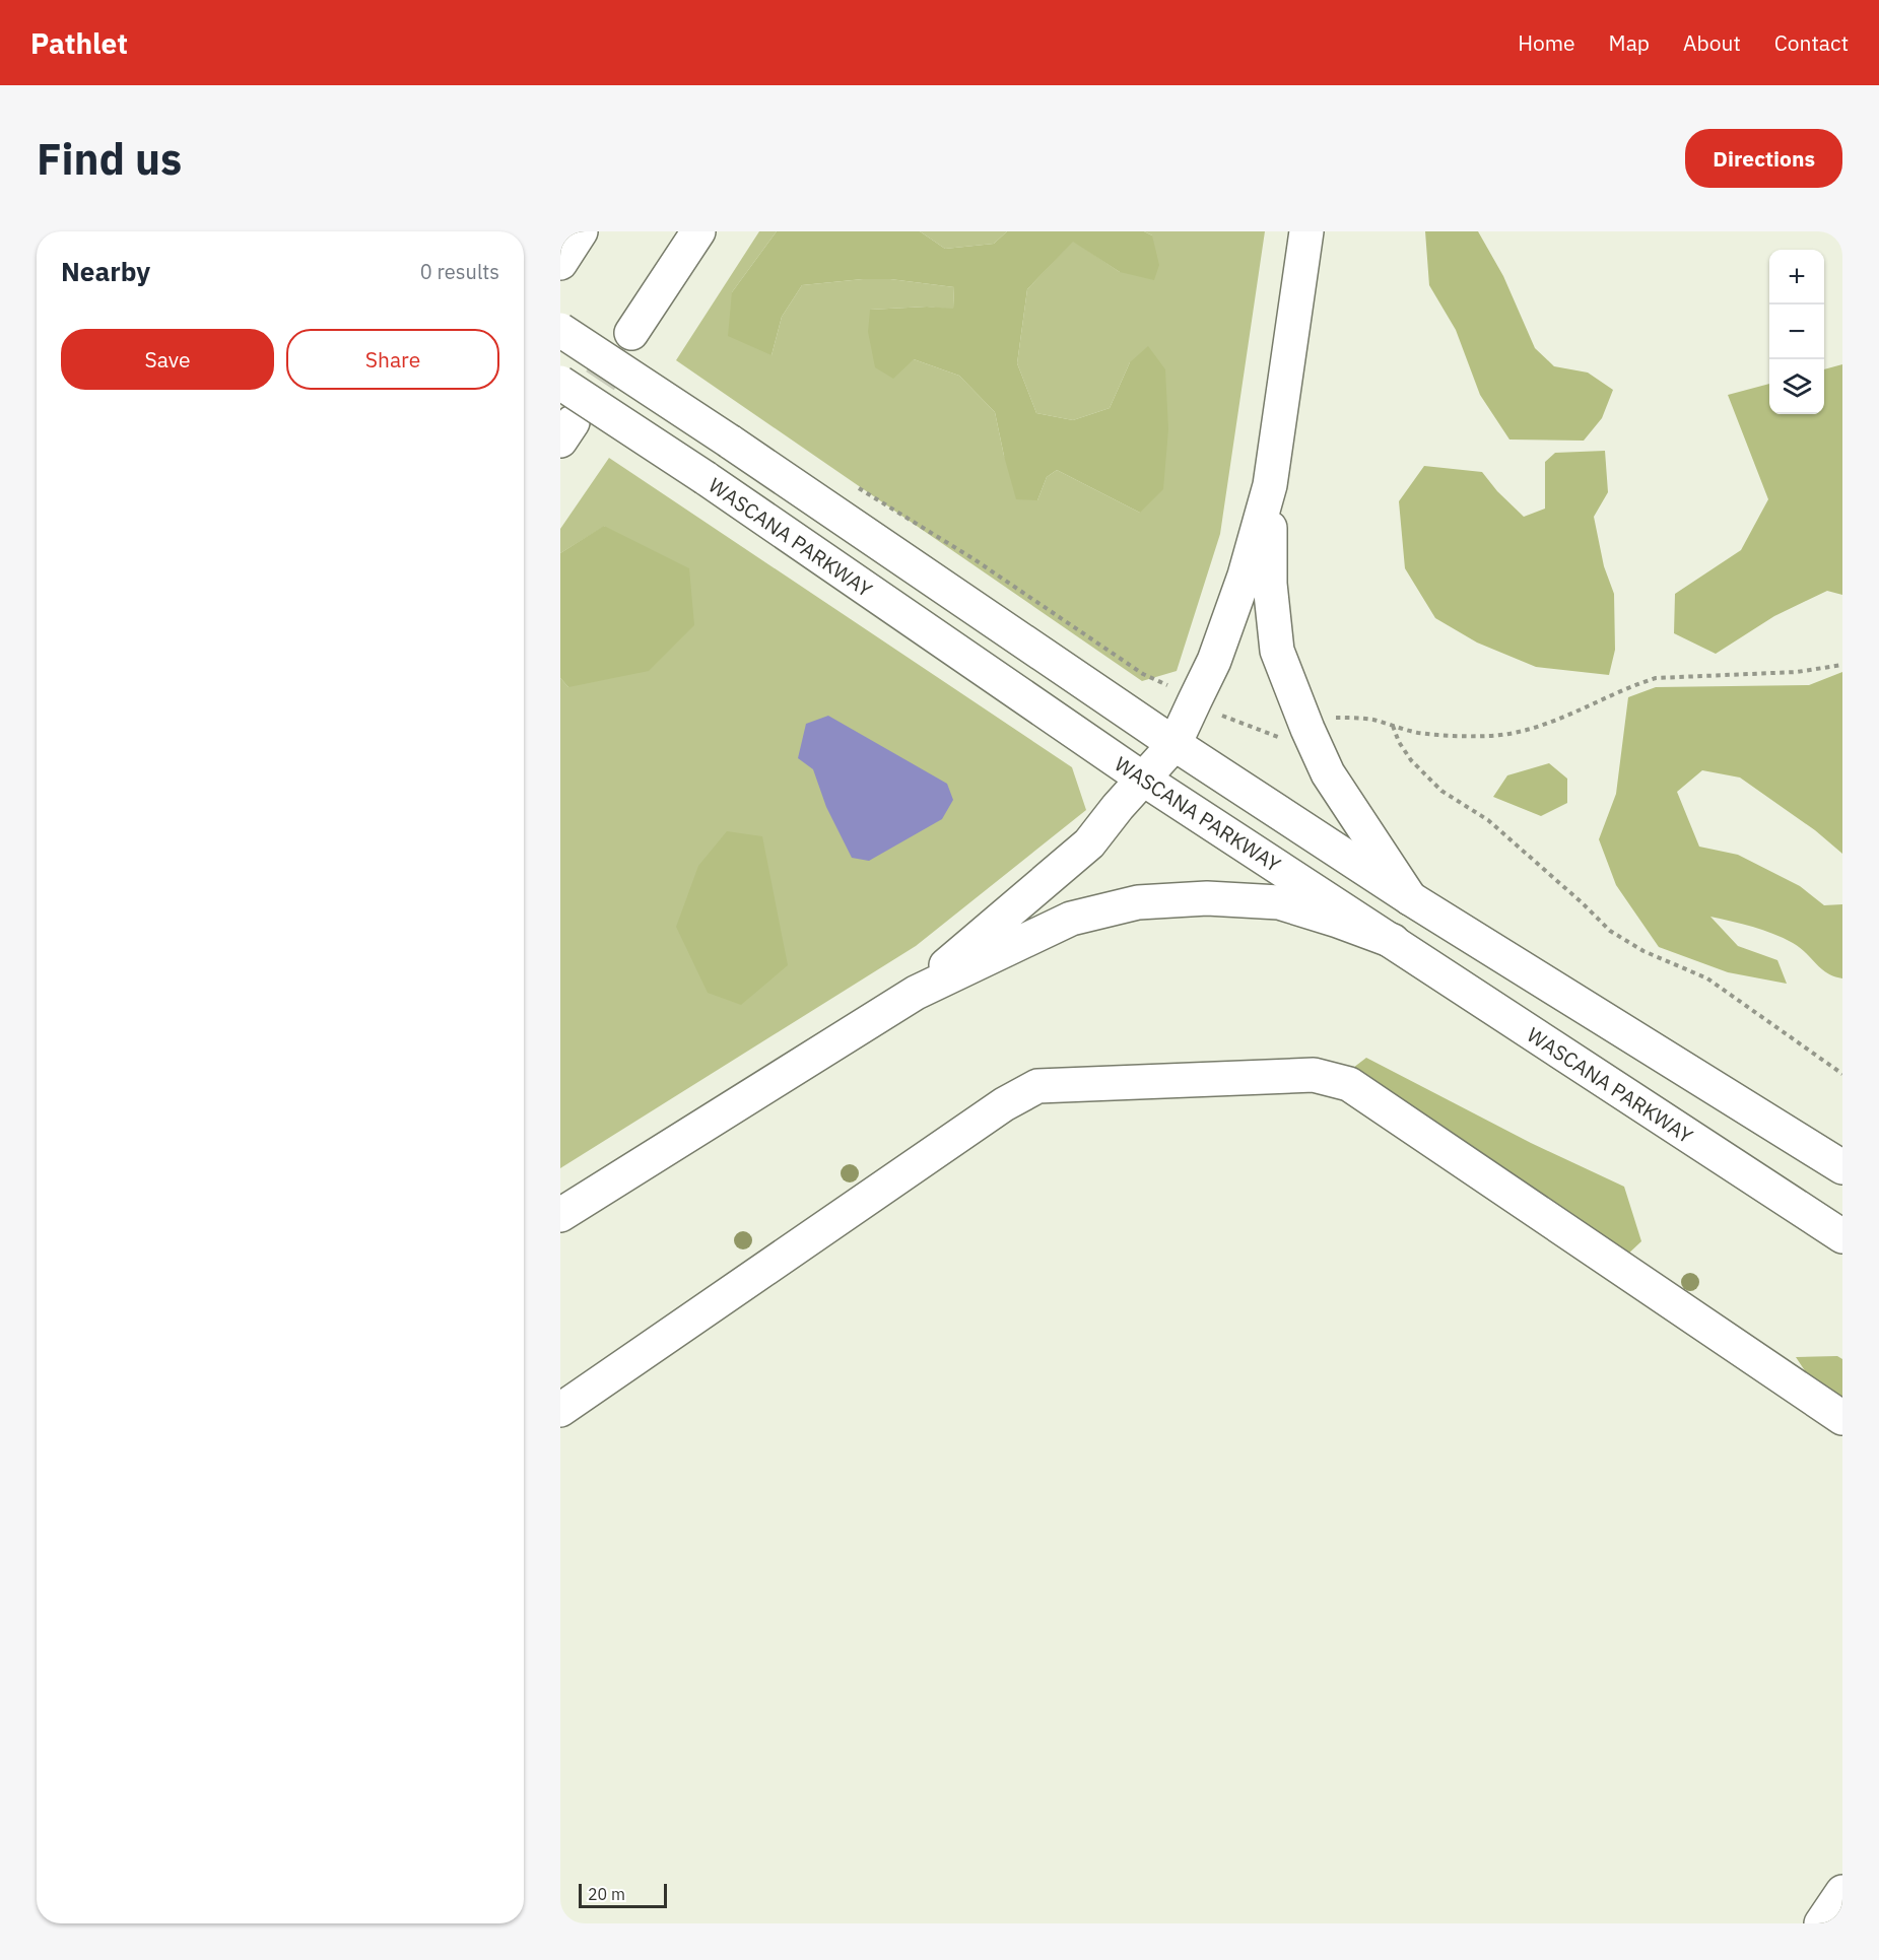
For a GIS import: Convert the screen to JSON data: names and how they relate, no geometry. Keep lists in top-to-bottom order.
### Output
{
  "streets": {
    "main road": ["WASCANA PARKWAY"]
  },
  "scale_bar": "20 m",
  "page": {
    "header": "Pathlet",
    "nav": [
      "Home",
      "Map",
      "About",
      "Contact"
    ],
    "buttons": [
      "Directions",
      ["Save", "Share"]
    ],
    "title": "Find us",
    "heading": ["Nearby", "0 results"],
    "map_buttons": ["+", "−"],
    "scale": "20 m"
  }
}
